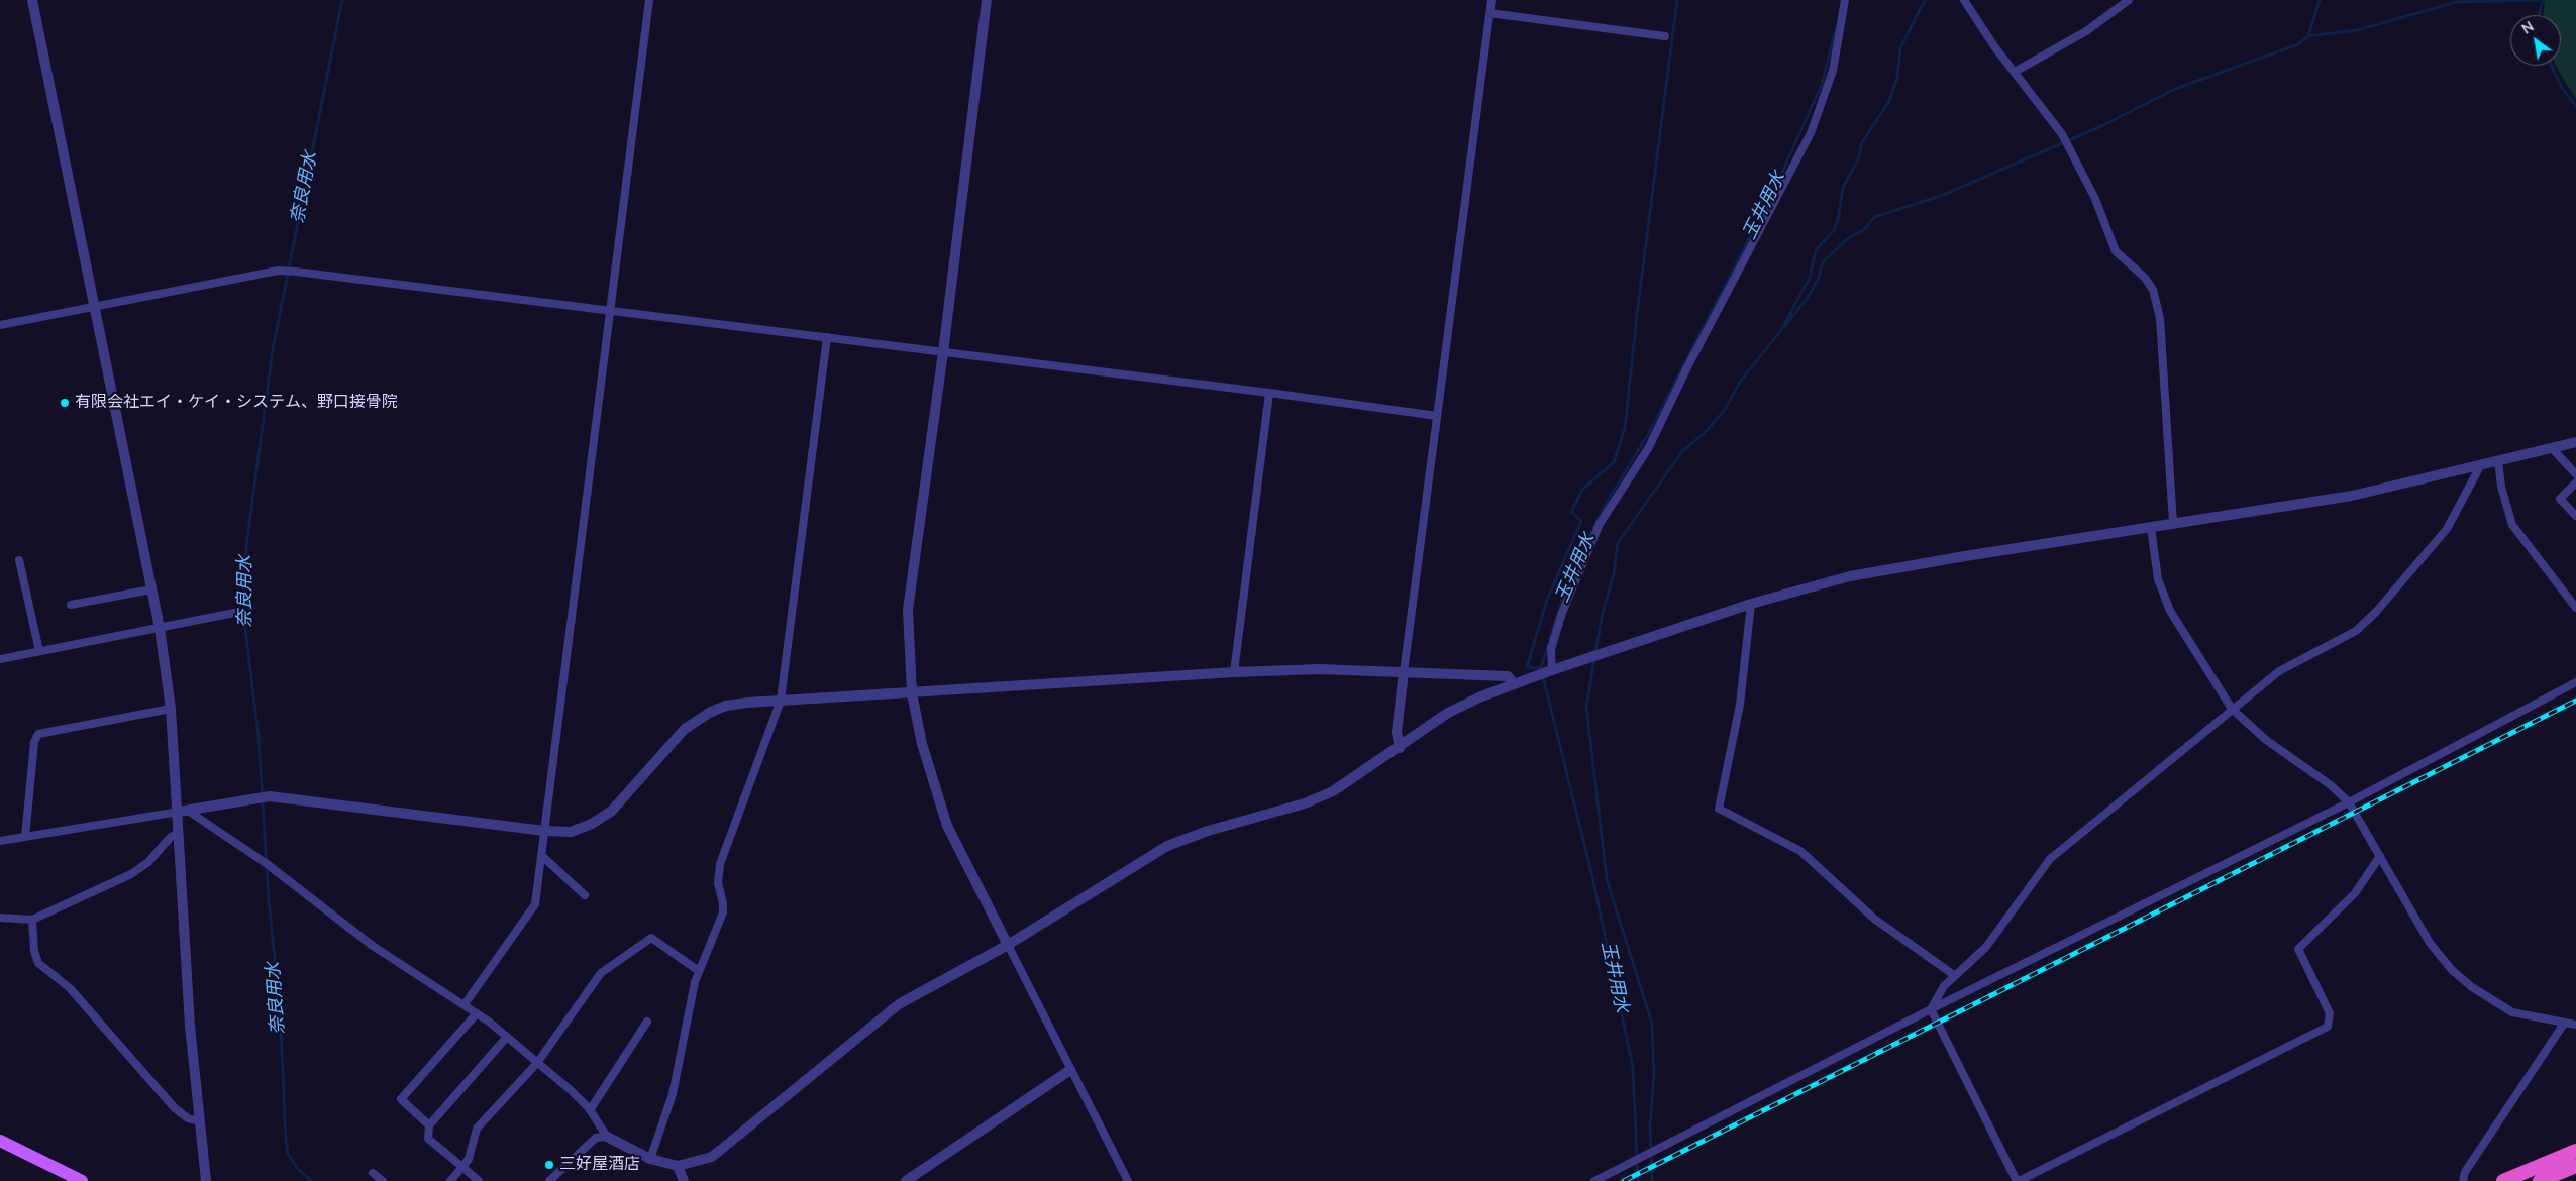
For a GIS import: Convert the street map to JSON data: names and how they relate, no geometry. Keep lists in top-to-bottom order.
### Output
{
  "water": ["奈良用水", "玉井用水"],
  "places": ["有限会社エイ・ケイ・システム、野口接骨院", "三好屋酒店"],
  "north": "top left"
}
